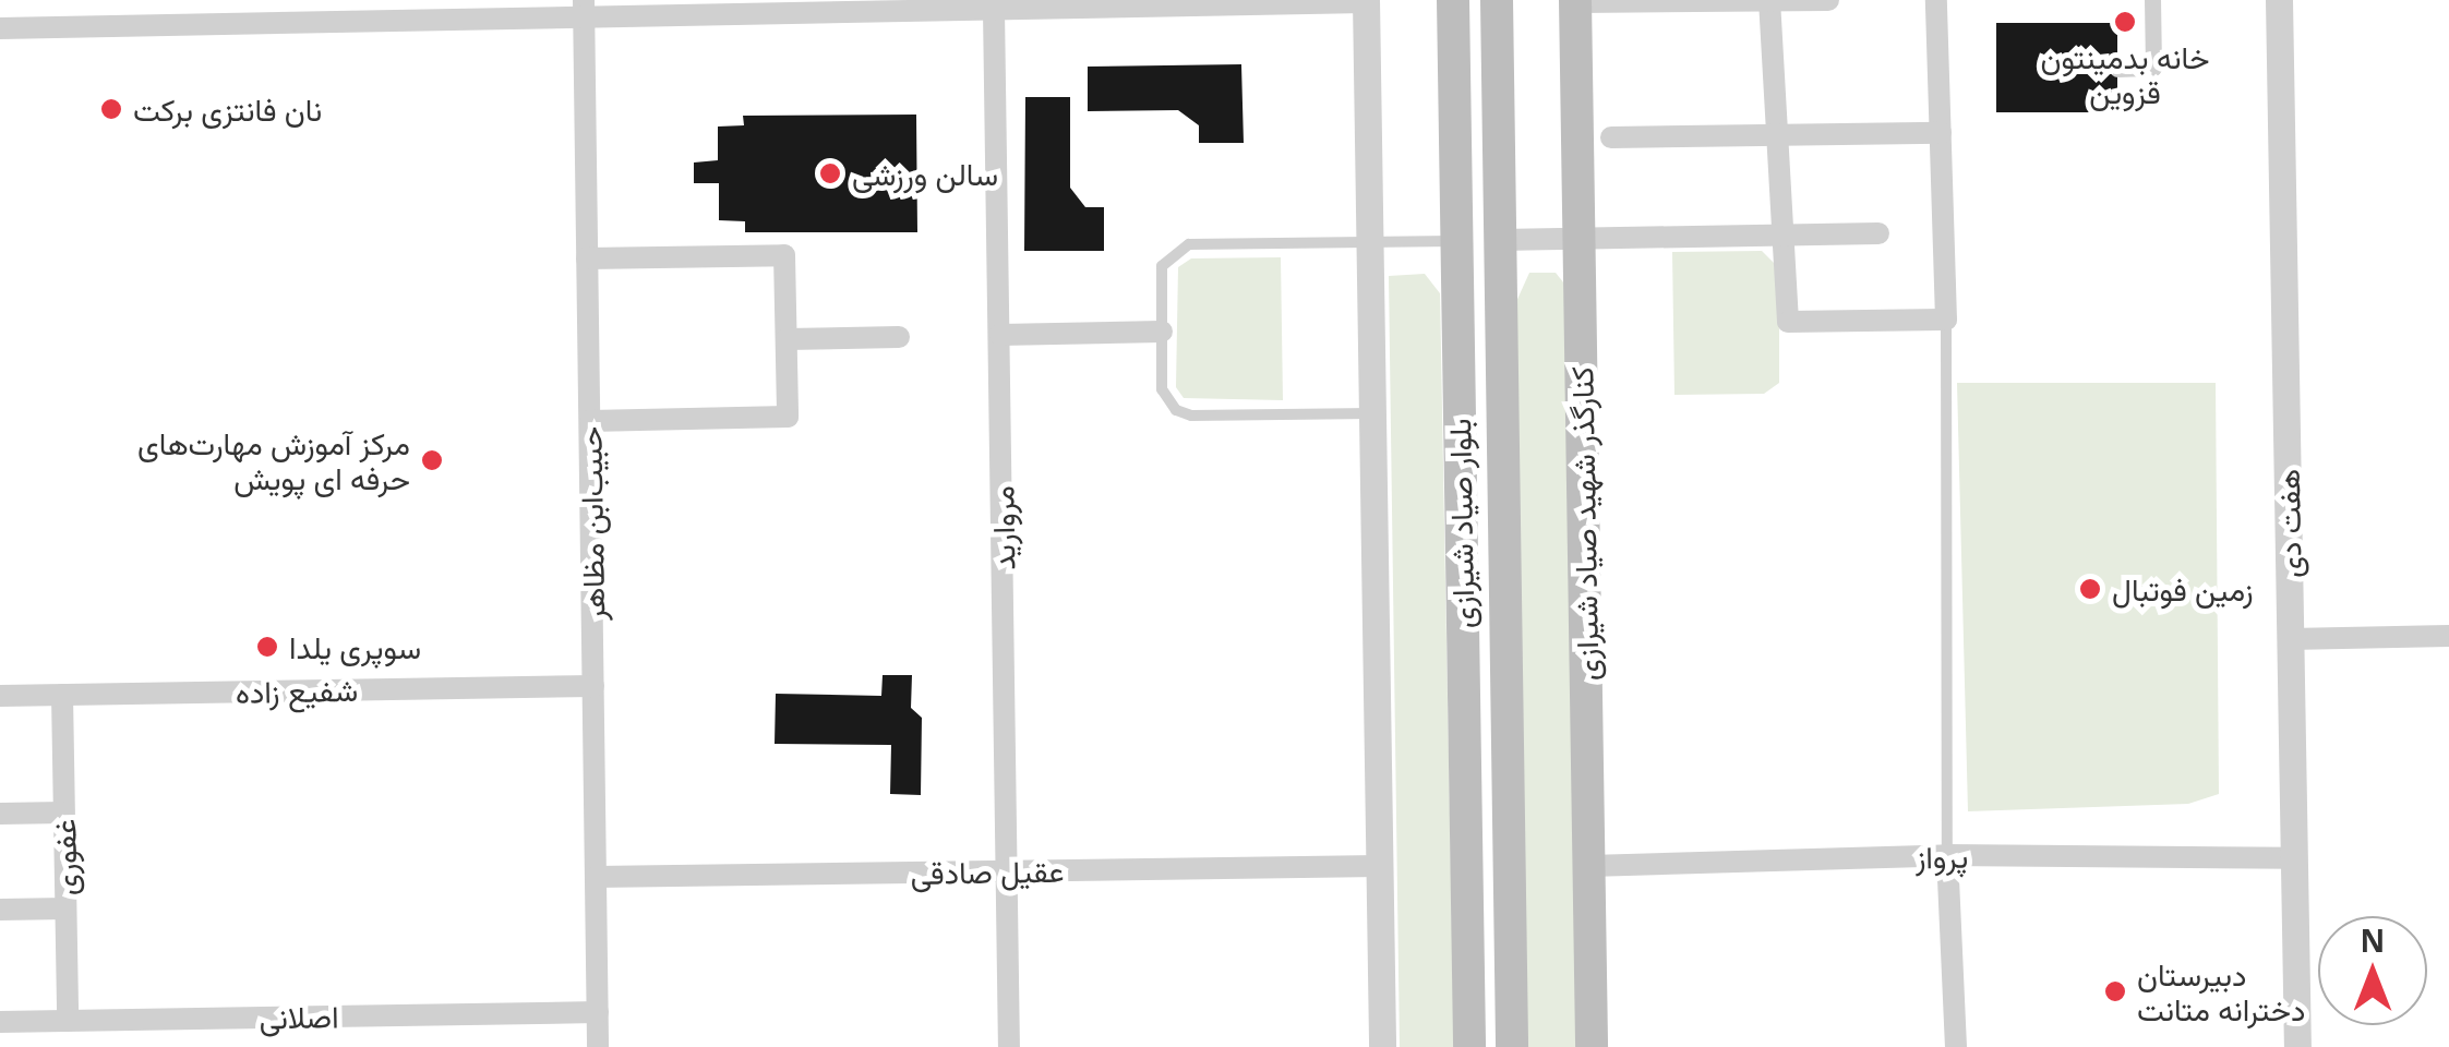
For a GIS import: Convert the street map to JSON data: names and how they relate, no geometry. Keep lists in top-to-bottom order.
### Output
{
  "streets": {
    "main road": ["بلوار صیاد شیرازی", "کنارگذر شهید صیاد شیرازی"],
    "street": [
      "حبیب‌ابن مظاهر",
      "هفت دی",
      "مروارید",
      "شفیع زاده",
      "پرواز",
      "غفوری",
      "عقیل صادقی",
      "اصلانی"
    ]
  },
  "crossings": [
    ["حبیب‌ابن مظاهر", "شفیع زاده"],
    ["حبیب‌ابن مظاهر", "عقیل صادقی"],
    ["حبیب‌ابن مظاهر", "اصلانی"],
    ["کنارگذر شهید صیاد شیرازی", "پرواز"],
    ["هفت دی", "پرواز"],
    ["مروارید", "عقیل صادقی"],
    ["شفیع زاده", "غفوری"],
    ["غفوری", "اصلانی"]
  ],
  "places": [
    "خانه بدمینتون قزوین",
    "نان فانتزی برکت",
    "سالن ورزشی",
    "مرکز آموزش مهارت‌های حرفه ای پویش",
    "زمین فوتبال",
    "سوپری یلدا",
    "دبیرستان دخترانه متانت"
  ],
  "north": "top"
}
